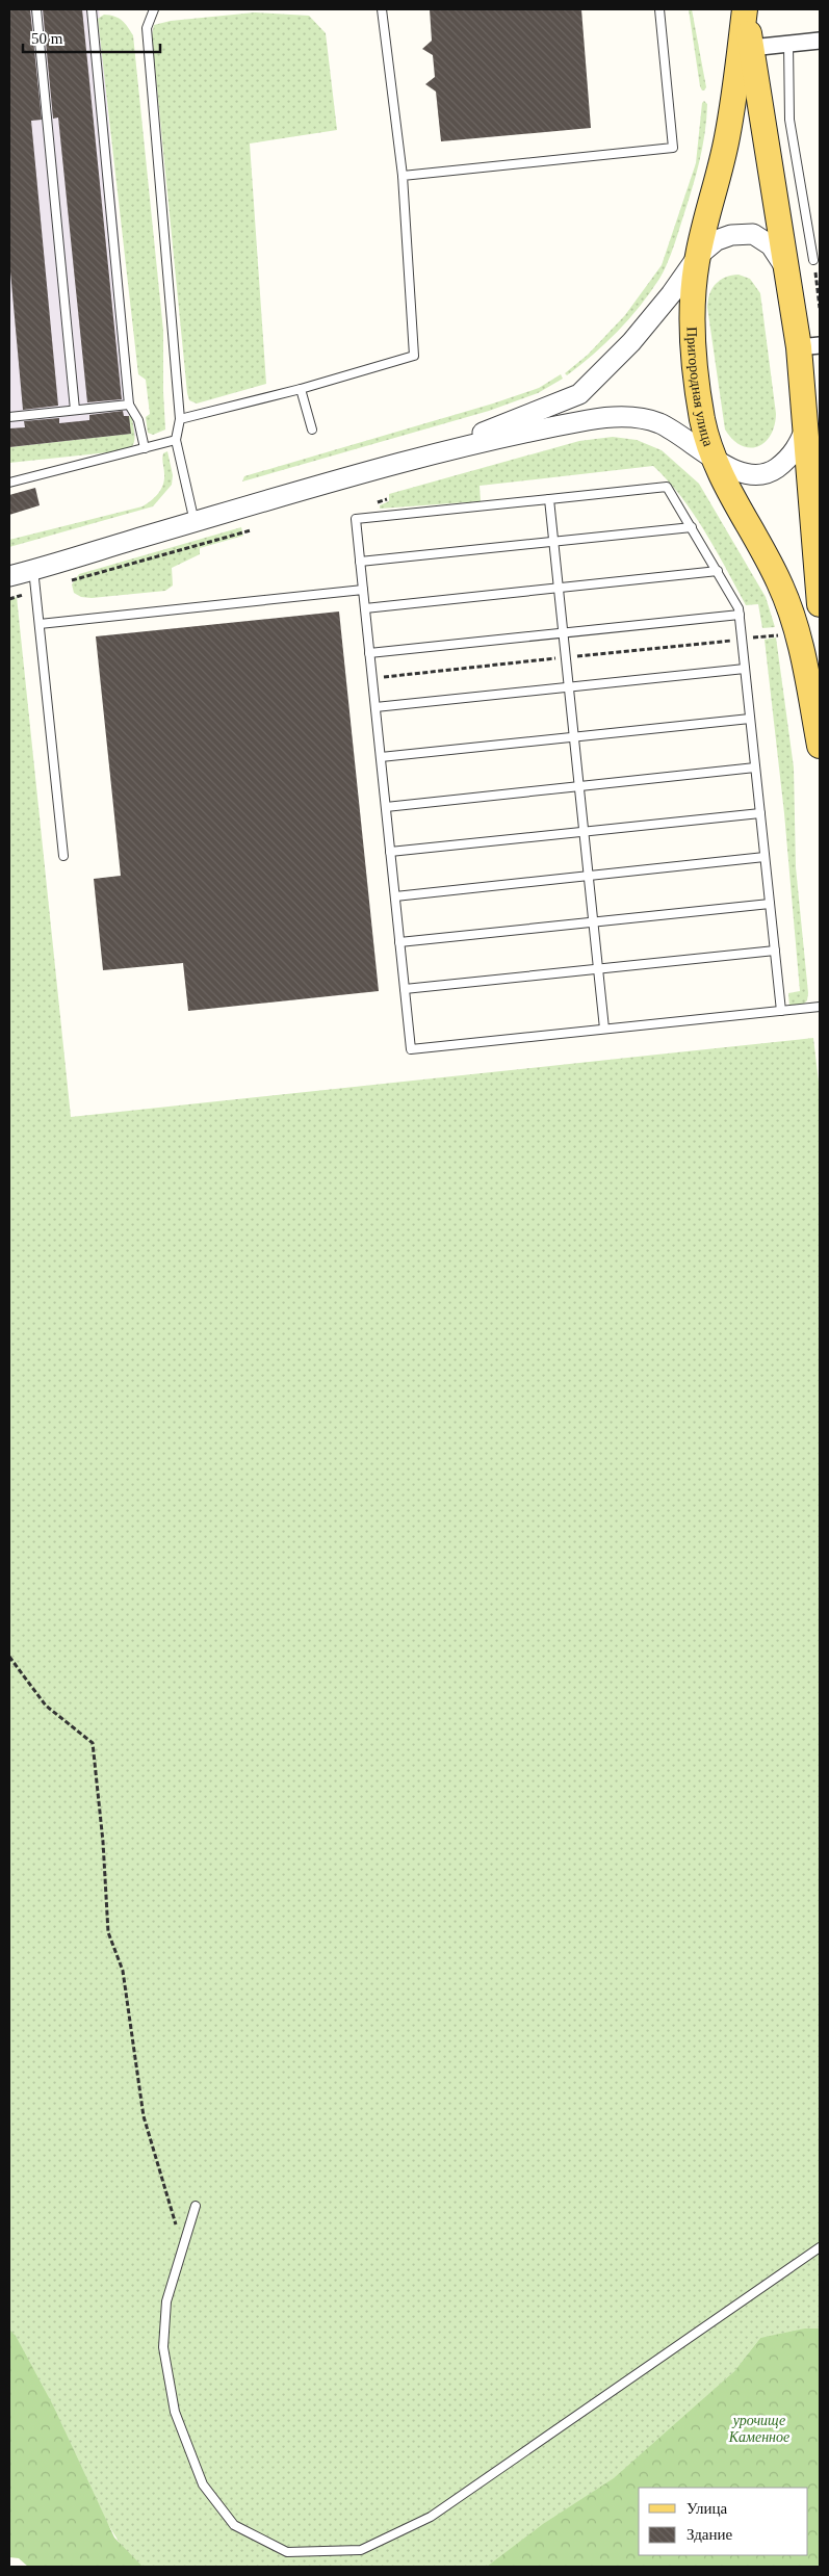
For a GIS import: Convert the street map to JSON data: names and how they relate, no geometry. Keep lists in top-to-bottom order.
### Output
{
  "streets": {
    "main road": ["Пригородная улица"]
  },
  "parks": ["урочище Каменное"],
  "legend": ["Улица", "Здание"],
  "scale_bar": "50 m"
}
